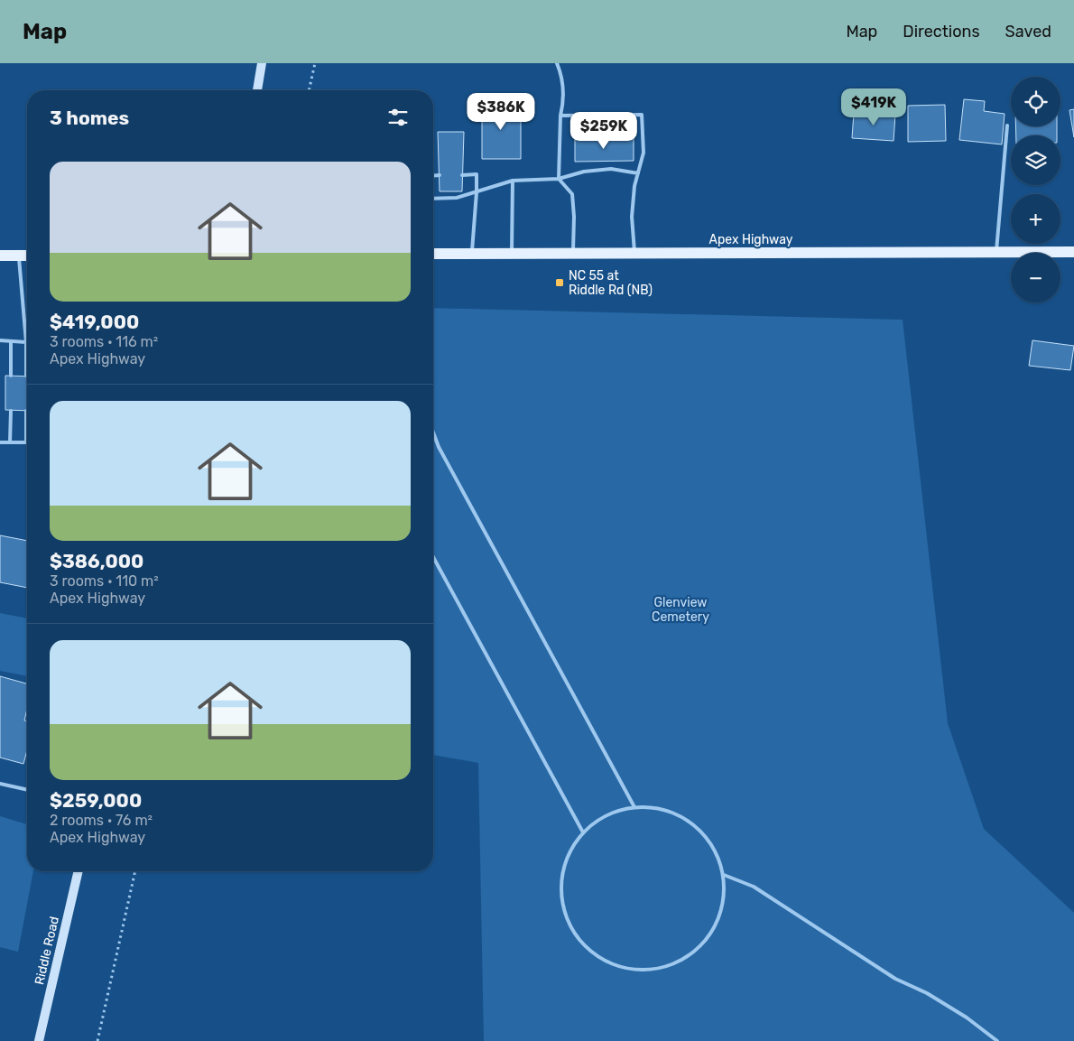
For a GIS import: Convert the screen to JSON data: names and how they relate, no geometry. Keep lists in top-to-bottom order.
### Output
{
  "streets": {
    "main road": ["Apex Highway", "Riddle Road"]
  },
  "parks": ["Glenview Cemetery"],
  "places": {
    "transit": ["NC 55 at Riddle Rd (NB)"]
  },
  "page": {
    "header": "Map",
    "nav": ["Map", "Directions", "Saved"],
    "map_buttons": ["+", "−"],
    "price": ["$419K", "$386K", "$259K"],
    "heading": "3 homes",
    "list": [
      {
        "name": "$419,000",
        "note": "3 rooms · 116 m² · Apex Highway"
      },
      {
        "name": "$386,000",
        "note": "3 rooms · 110 m² · Apex Highway"
      },
      {
        "name": "$259,000",
        "note": "2 rooms · 76 m² · Apex Highway"
      }
    ]
  }
}
